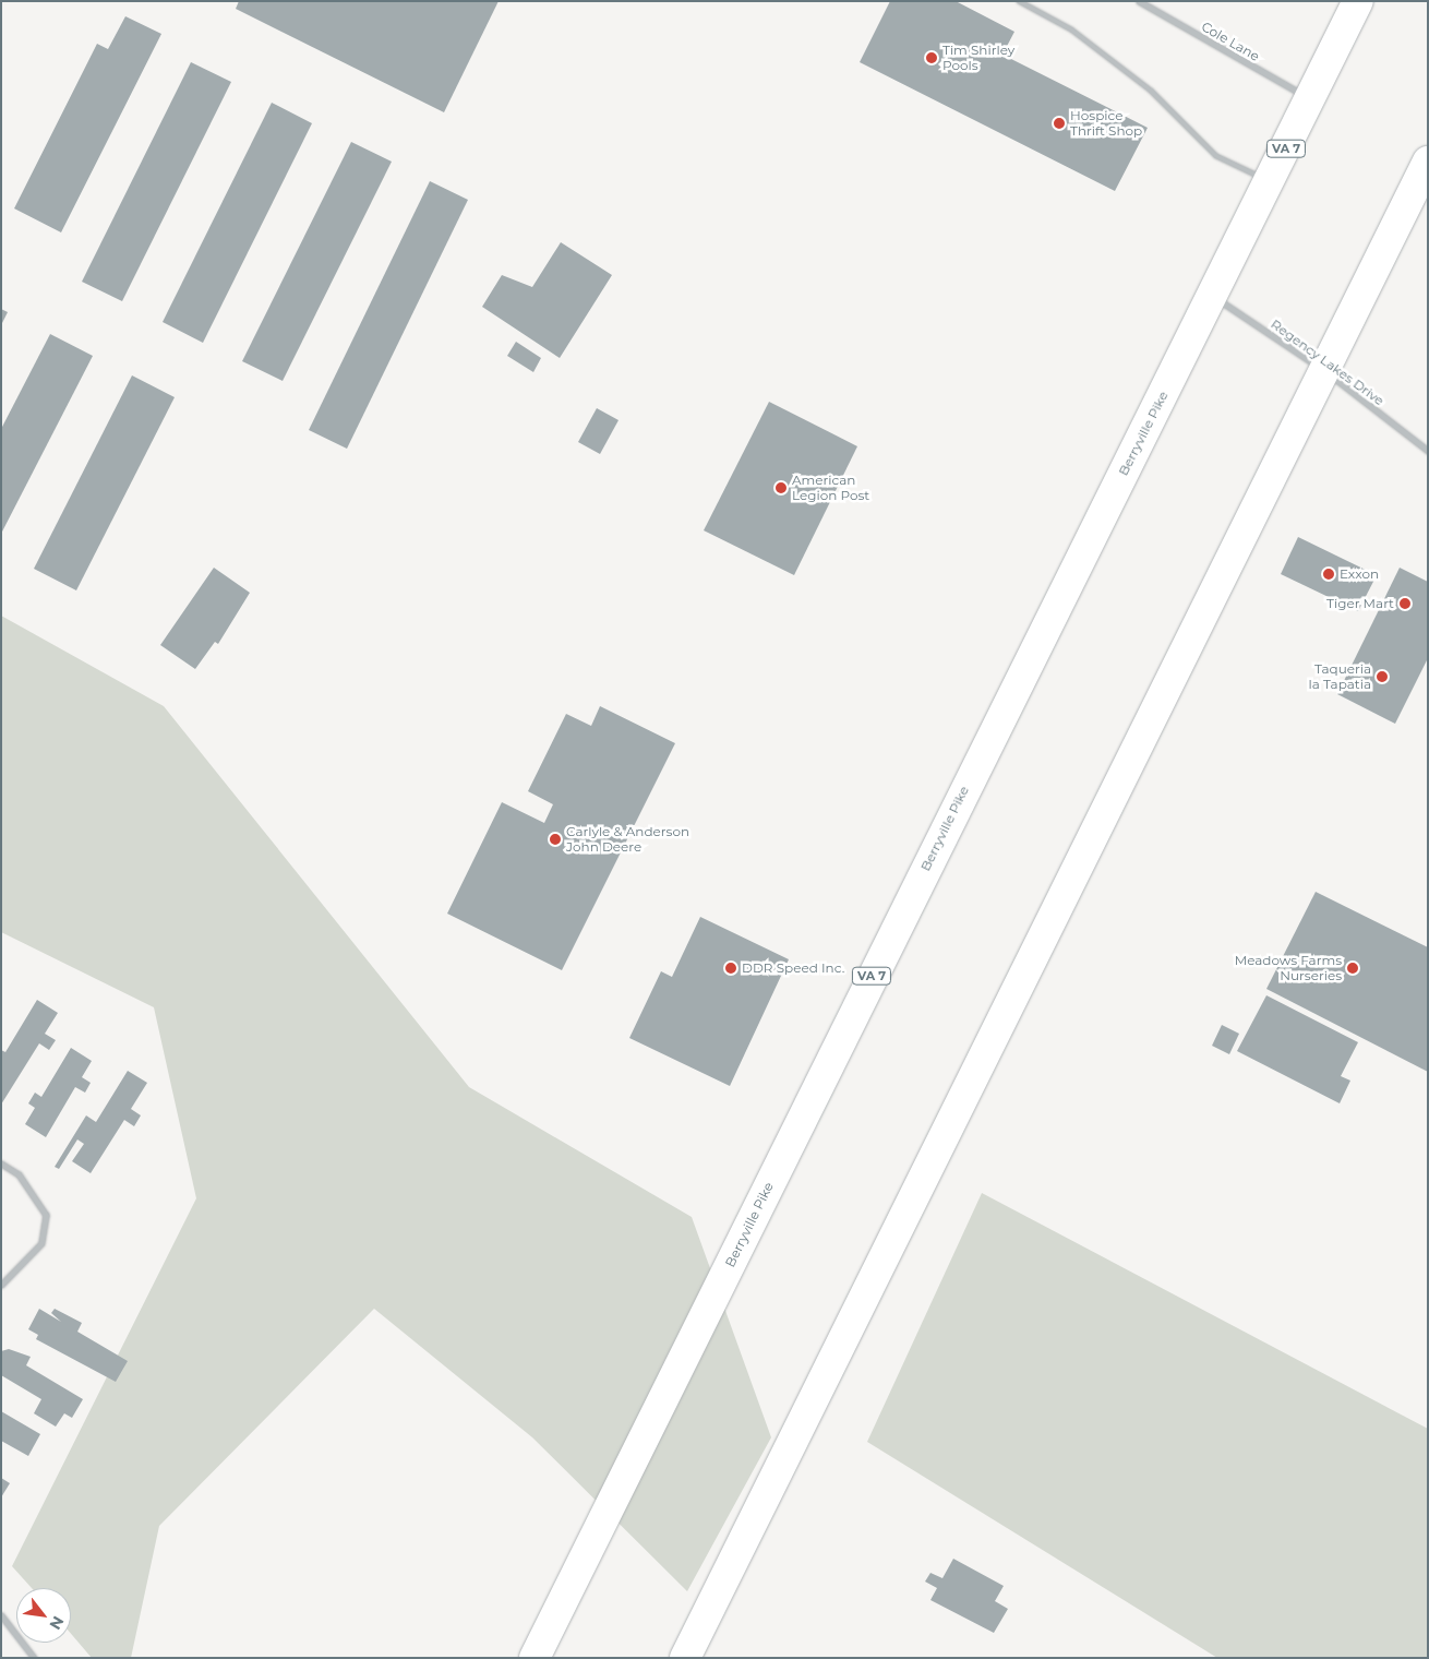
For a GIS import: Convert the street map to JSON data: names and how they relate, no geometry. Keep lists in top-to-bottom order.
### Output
{
  "streets": {
    "highway": ["VA 7", "Berryville Pike"],
    "street": ["Cole Lane", "Regency Lakes Drive"]
  },
  "crossings": [
    ["Cole Lane", "Berryville Pike"],
    ["Regency Lakes Drive", "Berryville Pike"]
  ],
  "places": [
    "Tim Shirley Pools",
    "Hospice Thrift Shop",
    "American Legion Post",
    "Exxon",
    "Tiger Mart",
    "Taqueria la Tapatia",
    "Carlyle & Anderson John Deere",
    "DDR Speed Inc.",
    "Meadows Farms Nurseries"
  ],
  "north": "bottom right"
}
